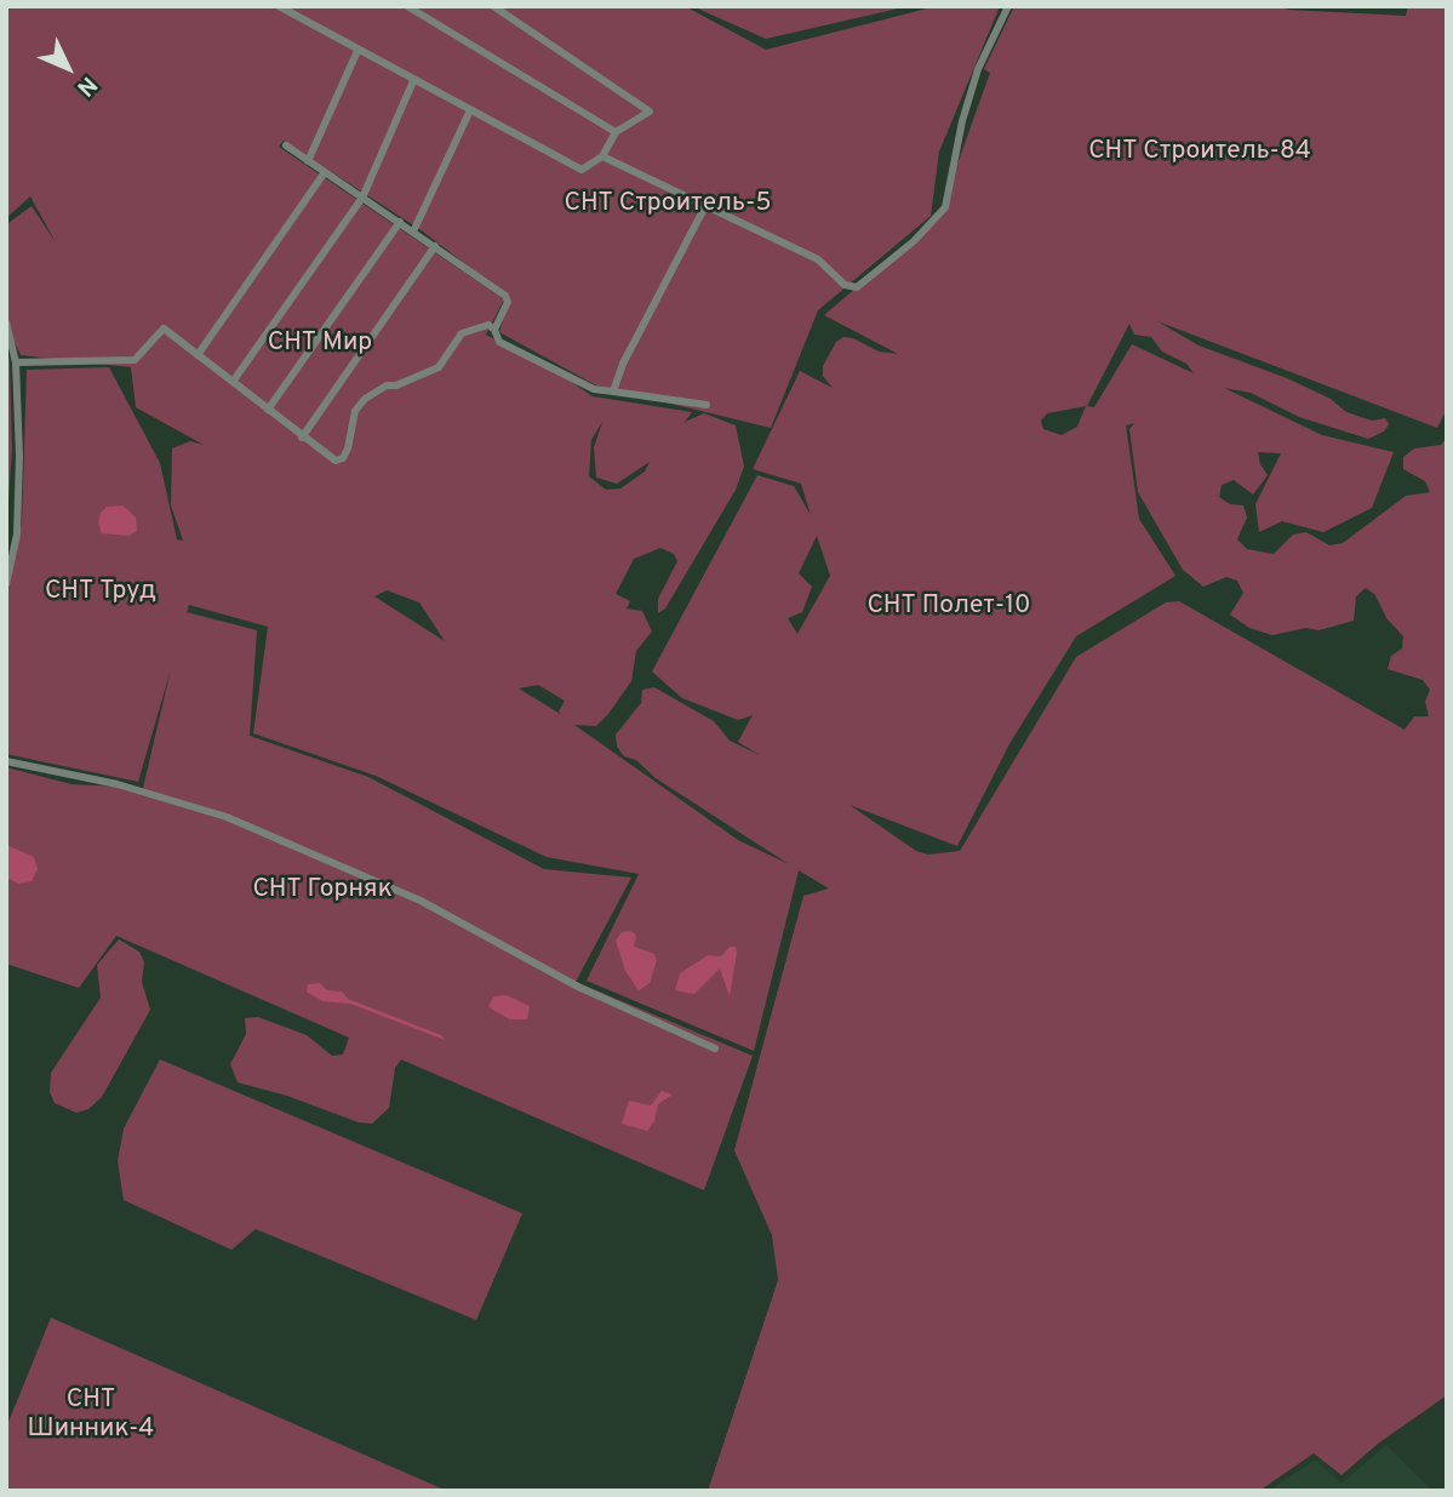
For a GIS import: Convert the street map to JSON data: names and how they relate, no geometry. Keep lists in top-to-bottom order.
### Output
{
  "parks": [
    "СНТ Строитель-84",
    "СНТ Строитель-5",
    "СНТ Мир",
    "СНТ Труд",
    "СНТ Полет-10",
    "СНТ Горняк",
    "СНТ Шинник-4"
  ],
  "north": "bottom right"
}
